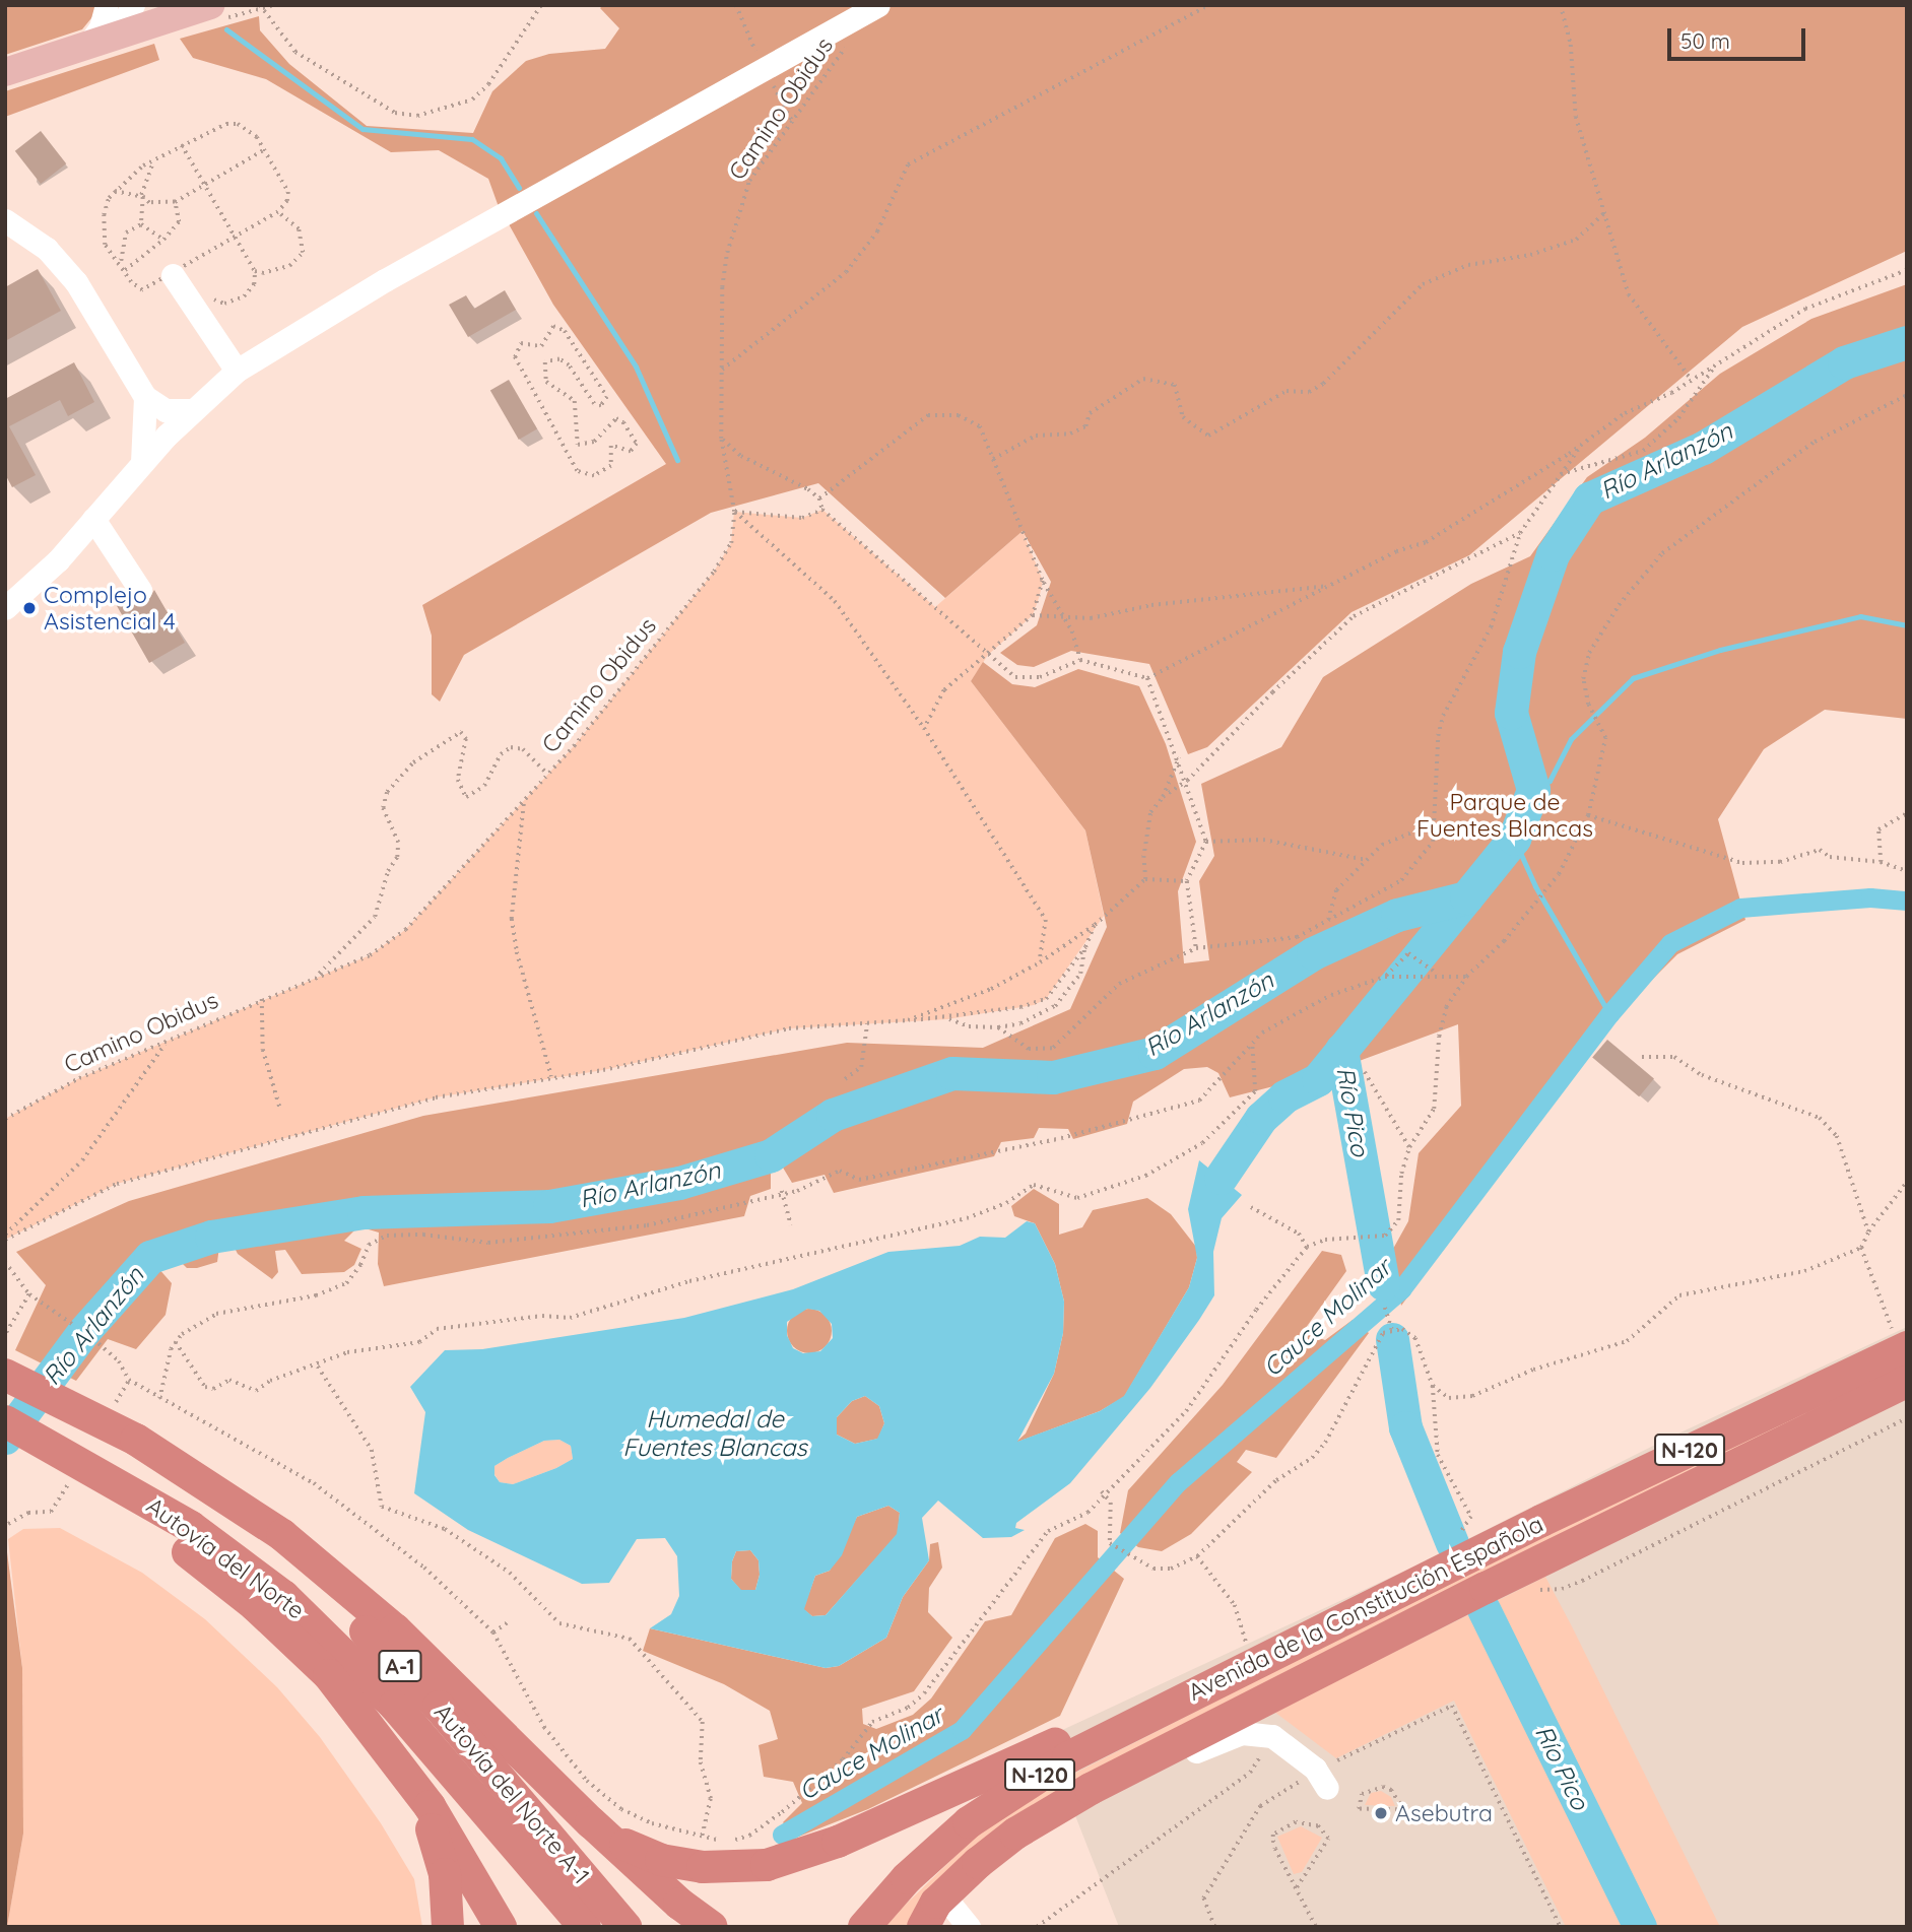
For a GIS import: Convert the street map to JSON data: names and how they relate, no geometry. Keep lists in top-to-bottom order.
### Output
{
  "streets": {
    "highway": [
      "N-120",
      "Autovía del Norte",
      "Avenida de la Constitución Española",
      "A-1",
      "Autovía del Norte A-1"
    ],
    "path": ["Camino Obidus"]
  },
  "crossings": [
    ["A-1", "Autovía del Norte A-1"]
  ],
  "water": [
    "Río Arlanzón",
    "Río Pico",
    "Cauce Molinar",
    "Humedal de Fuentes Blancas"
  ],
  "parks": ["Parque de Fuentes Blancas"],
  "places": ["Complejo Asistencial 4", "Asebutra"],
  "scale_bar": "50 m"
}
